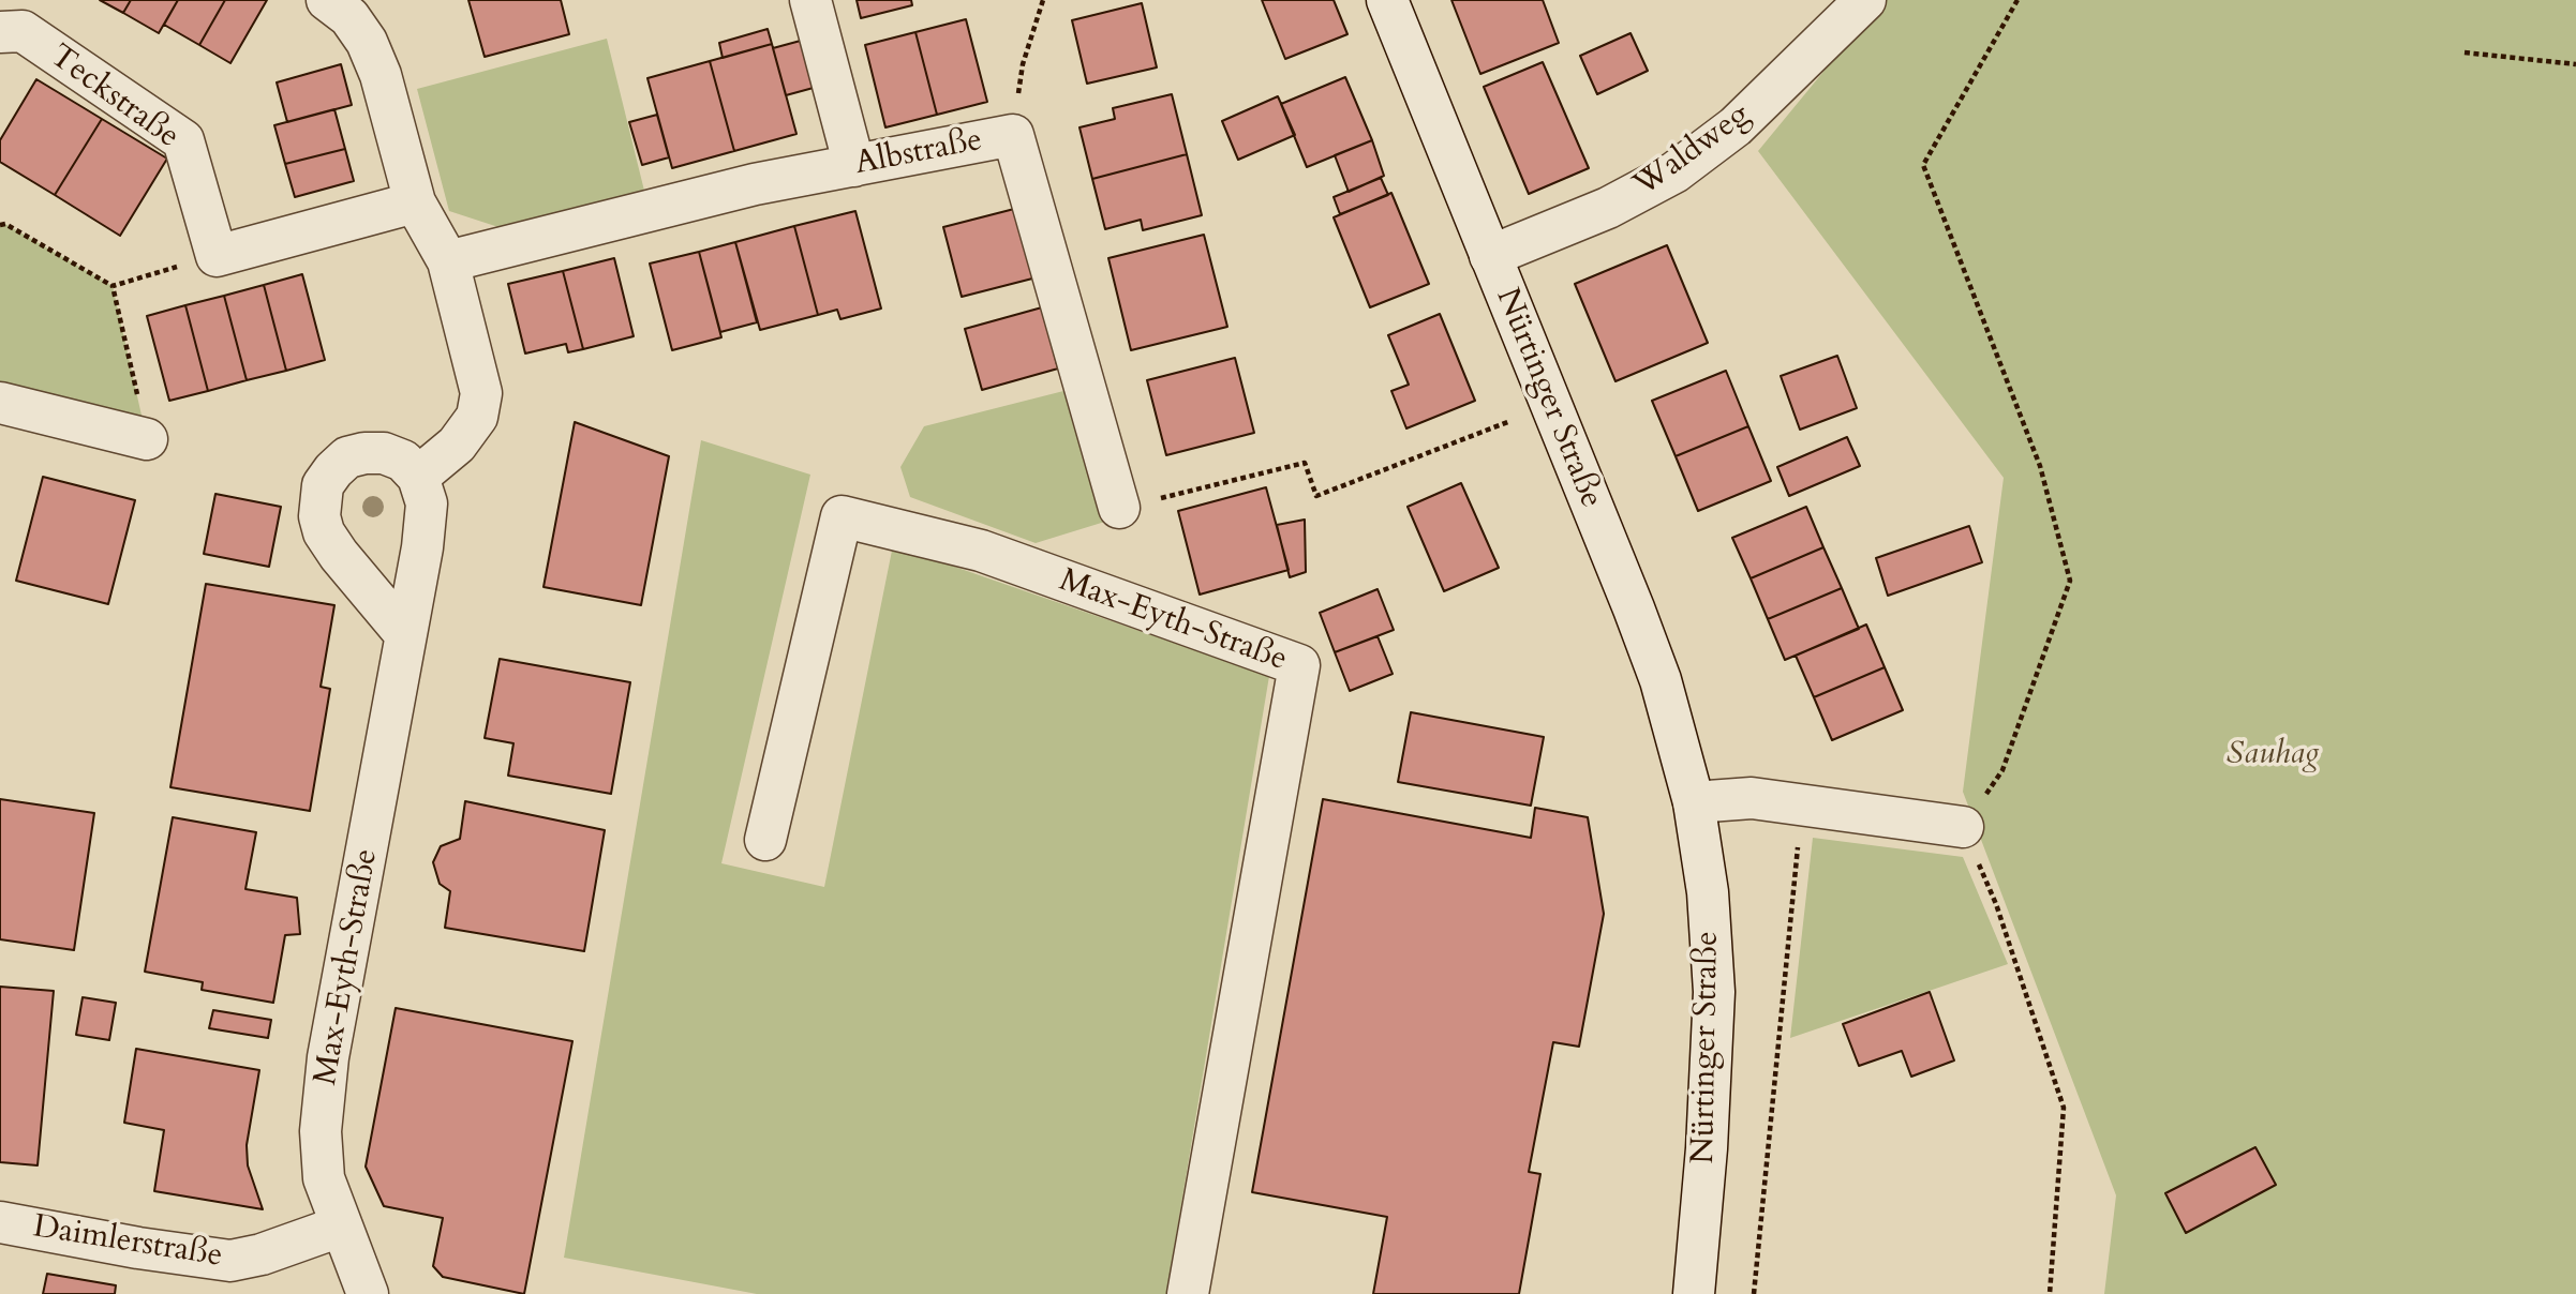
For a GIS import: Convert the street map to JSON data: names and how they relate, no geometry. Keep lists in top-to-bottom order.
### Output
{
  "streets": {
    "street": [
      "Teckstraße",
      "Waldweg",
      "Albstraße",
      "Nürtinger Straße",
      "Max-Eyth-Straße",
      "Daimlerstraße"
    ]
  },
  "crossings": [
    ["Waldweg", "Nürtinger Straße"],
    ["Max-Eyth-Straße", "Daimlerstraße"]
  ],
  "parks": ["Sauhag"]
}
